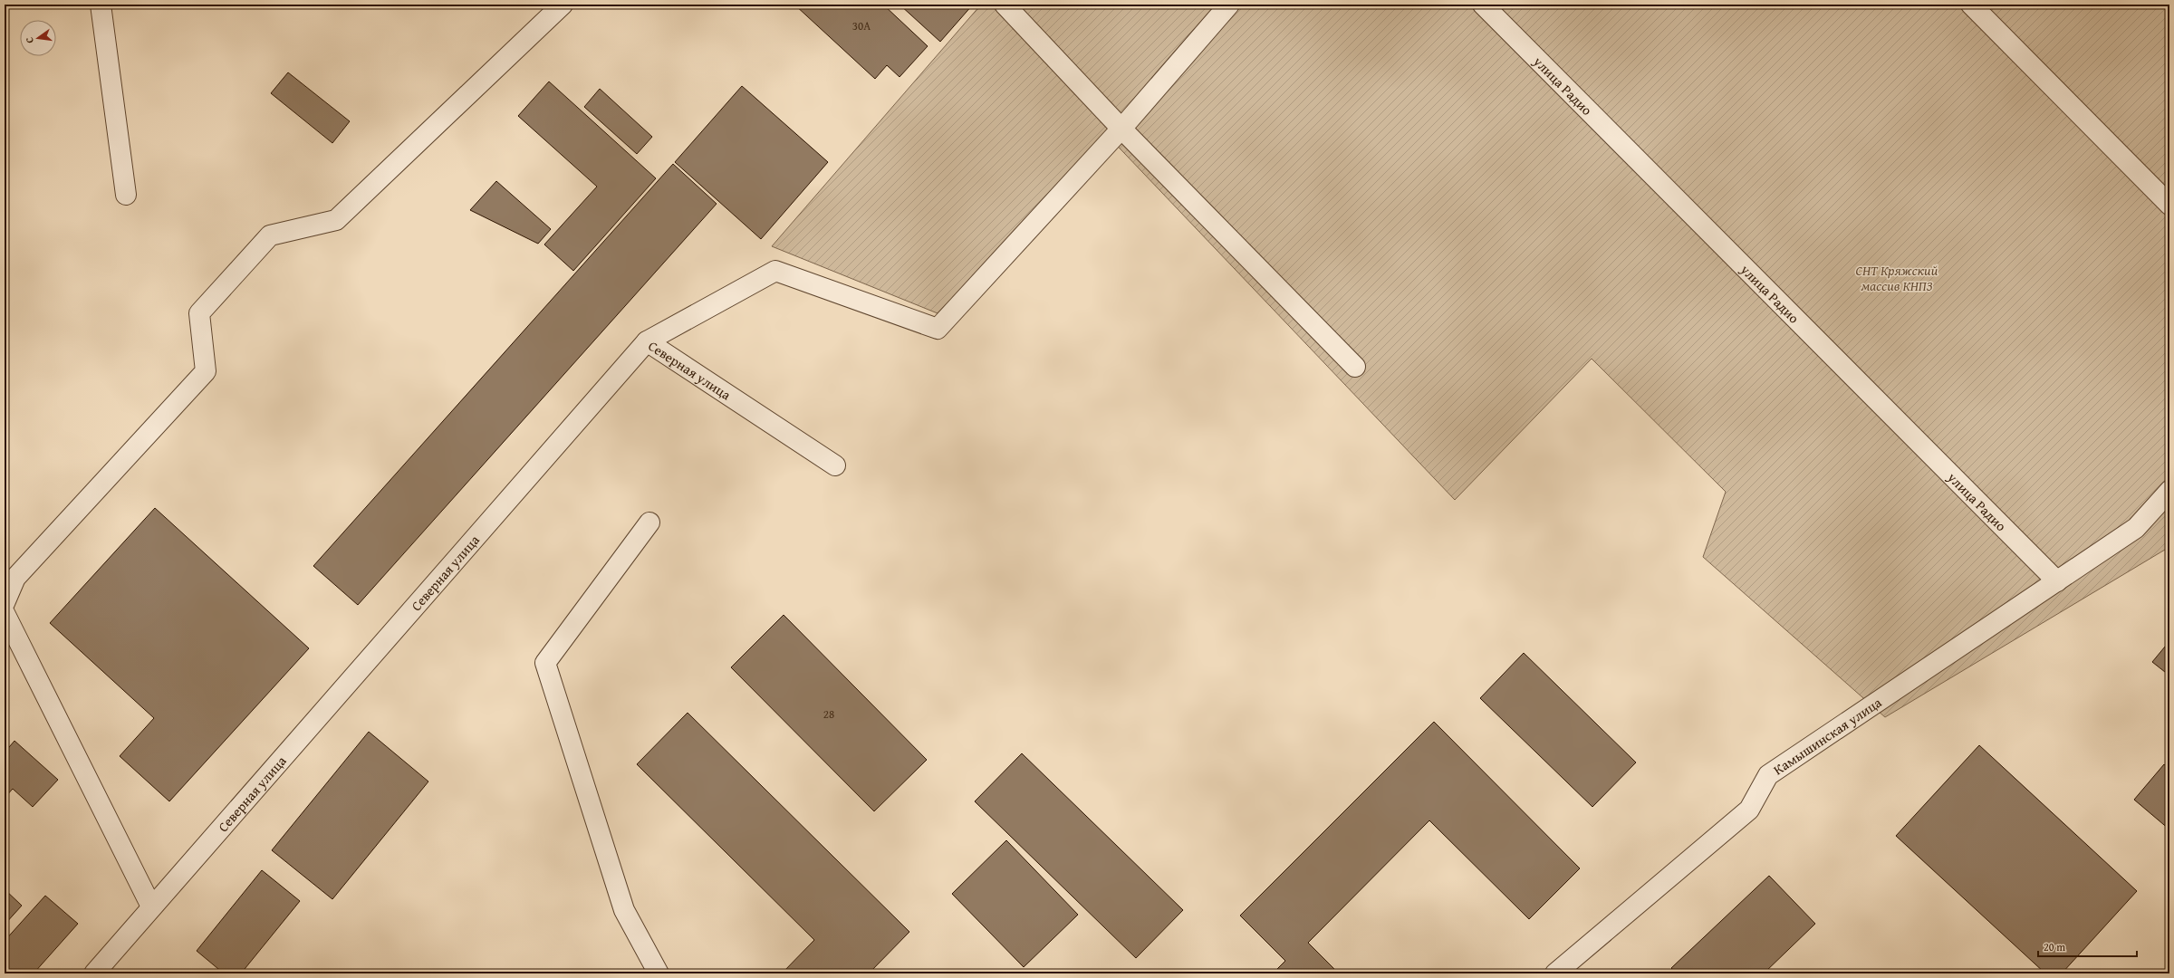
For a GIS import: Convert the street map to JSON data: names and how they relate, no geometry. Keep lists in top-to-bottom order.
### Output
{
  "streets": {
    "street": ["улица Радио", "Северная улица", "Камышинская улица"]
  },
  "crossings": [
    ["улица Радио", "Камышинская улица"]
  ],
  "parks": ["СНТ Кряжский массив КНПЗ"],
  "house_numbers": ["30А", "28"],
  "scale_bar": "20 m",
  "north": "left"
}
